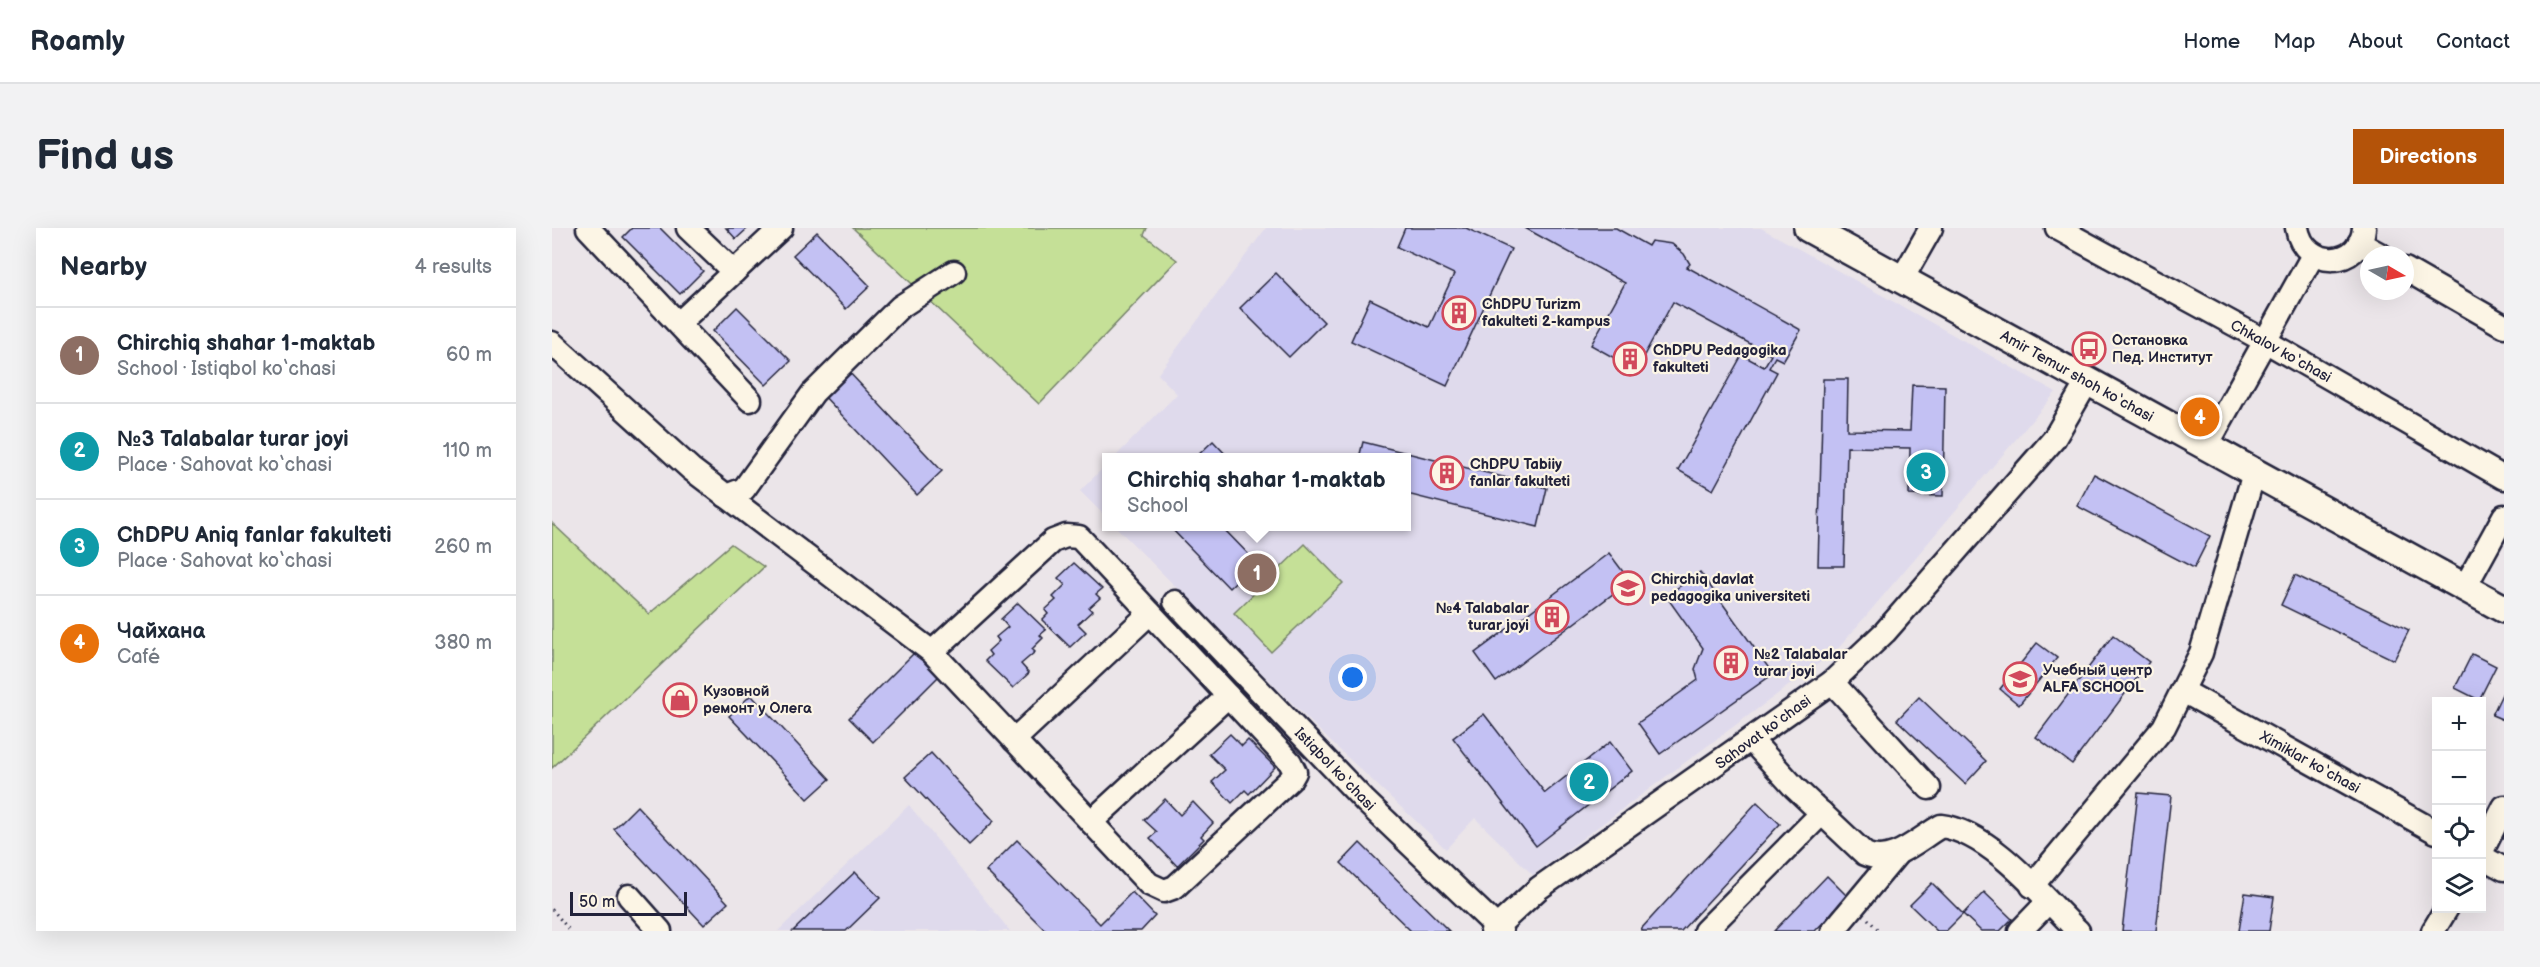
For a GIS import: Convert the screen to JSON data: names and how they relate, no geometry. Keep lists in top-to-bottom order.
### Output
{
  "streets": {
    "main road": ["Amir Temur shoh ko‘chasi"],
    "street": [
      "Chkalov ko‘chasi",
      "Sahovat ko‘chasi",
      "Ximiklar ko‘chasi",
      "Istiqbol ko‘chasi"
    ]
  },
  "crossings": [
    ["Amir Temur shoh ko‘chasi", "Sahovat ko‘chasi"],
    ["Sahovat ko‘chasi", "Istiqbol ko‘chasi"]
  ],
  "places": {
    "building": [
      "ChDPU Turizm fakulteti 2-kampus",
      "ChDPU Pedagogika fakulteti",
      "ChDPU Tabiiy fanlar fakulteti",
      "№4 Talabalar turar joyi",
      "№2 Talabalar turar joyi"
    ],
    "bus stop": ["Остановка Пед. Институт"],
    "school or university": ["Chirchiq davlat pedagogika universiteti", "Учебный центр ALFA SCHOOL"],
    "shop": ["Кузовной ремонт у Олега"]
  },
  "scale_bar": "50 m",
  "north": "right",
  "page": {
    "header": "Roamly",
    "nav": [
      "Home",
      "Map",
      "About",
      "Contact"
    ],
    "buttons": "Directions",
    "title": "Find us",
    "heading": ["Nearby", "4 results"],
    "list": [
      {
        "mark": "1",
        "name": "Chirchiq shahar 1-maktab",
        "note": "School · Istiqbol ko‘chasi",
        "value": "60 m"
      },
      {
        "mark": "2",
        "name": "№3 Talabalar turar joyi",
        "note": "Place · Sahovat ko‘chasi",
        "value": "110 m"
      },
      {
        "mark": "3",
        "name": "ChDPU Aniq fanlar fakulteti",
        "note": "Place · Sahovat ko‘chasi",
        "value": "260 m"
      },
      {
        "mark": "4",
        "name": "Чайхана",
        "note": "Café",
        "value": "380 m"
      }
    ],
    "pins": [
      "4",
      "3",
      "1",
      "2"
    ],
    "popup": ["Chirchiq shahar 1-maktab", "School"],
    "map_buttons": ["+", "−"],
    "scale": "50 m"
  }
}
